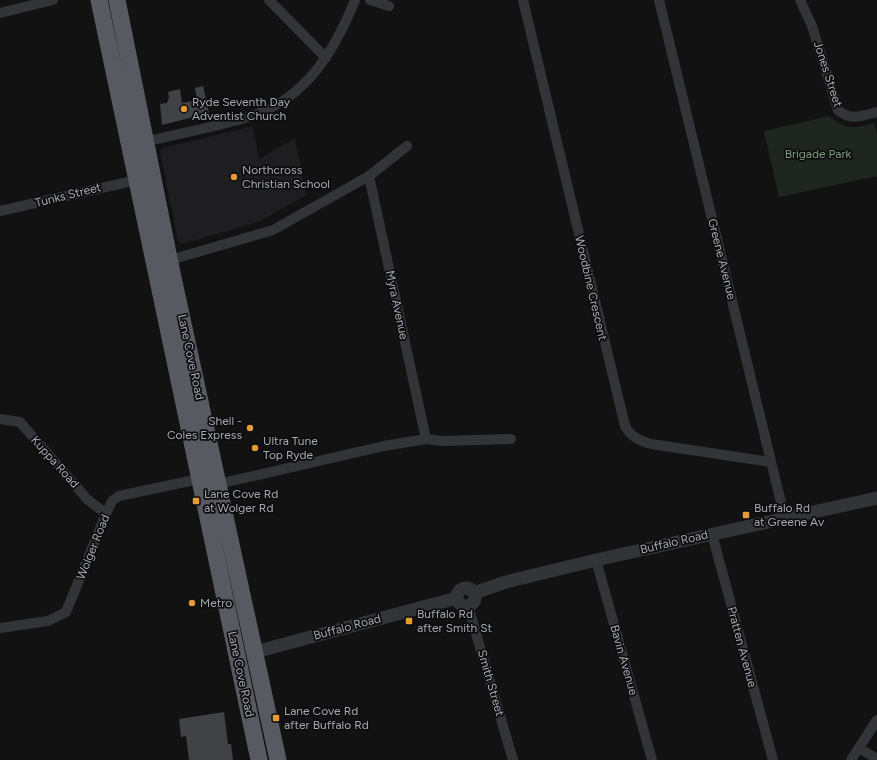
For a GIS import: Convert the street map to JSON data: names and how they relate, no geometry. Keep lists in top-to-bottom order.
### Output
{
  "streets": {
    "highway": ["Lane Cove Road", "Buffalo Road"],
    "street": [
      "Jones Street",
      "Tunks Street",
      "Greene Avenue",
      "Woodbine Crescent",
      "Myra Avenue",
      "Kuppa Road",
      "Wolger Road",
      "Pratten Avenue",
      "Bavin Avenue",
      "Smith Street"
    ]
  },
  "crossings": [
    ["Tunks Street", "Lane Cove Road"],
    ["Greene Avenue", "Woodbine Crescent"],
    ["Greene Avenue", "Buffalo Road"],
    ["Lane Cove Road", "Buffalo Road"],
    ["Lane Cove Road", "Wolger Road"],
    ["Kuppa Road", "Wolger Road"],
    ["Buffalo Road", "Pratten Avenue"],
    ["Buffalo Road", "Bavin Avenue"],
    ["Buffalo Road", "Smith Street"]
  ],
  "parks": ["Brigade Park"],
  "places": {
    "other": [
      "Ryde Seventh Day Adventist Church",
      "Northcross Christian School",
      "Shell - Coles Express",
      "Ultra Tune Top Ryde",
      "Metro"
    ],
    "transit": [
      "Lane Cove Rd at Wolger Rd",
      "Buffalo Rd at Greene Av",
      "Buffalo Rd after Smith St",
      "Lane Cove Rd after Buffalo Rd"
    ]
  }
}
